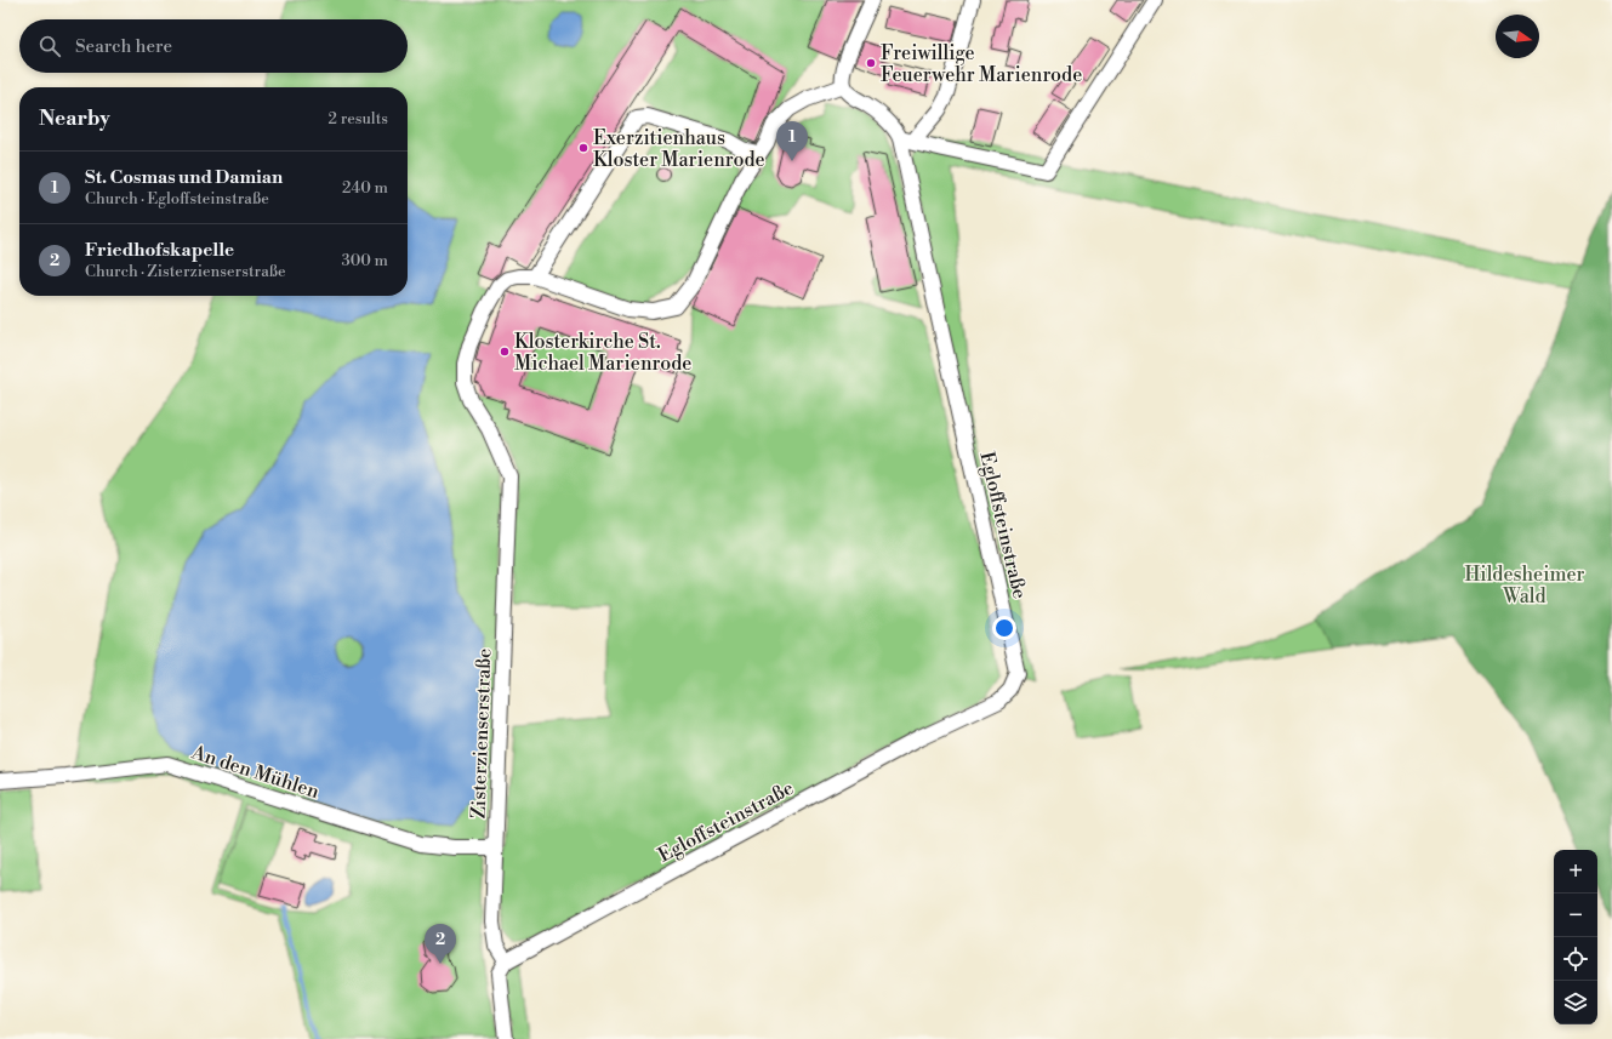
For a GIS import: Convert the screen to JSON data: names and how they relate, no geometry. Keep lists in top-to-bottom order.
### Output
{
  "streets": {
    "street": ["Egloffsteinstraße", "Zisterzienserstraße", "An den Mühlen"]
  },
  "crossings": [
    ["Egloffsteinstraße", "Zisterzienserstraße"],
    ["Zisterzienserstraße", "An den Mühlen"]
  ],
  "parks": ["Hildesheimer Wald"],
  "places": ["Freiwillige Feuerwehr Marienrode", "Exerzitienhaus Kloster Marienrode", "Klosterkirche St. Michael Marienrode"],
  "north": "right",
  "page": {
    "search": "Search here",
    "heading": ["Nearby", "2 results"],
    "pins": ["1", "2"],
    "list": [
      {
        "mark": "1",
        "name": "St. Cosmas und Damian",
        "note": "Church · Egloffsteinstraße",
        "value": "240 m"
      },
      {
        "mark": "2",
        "name": "Friedhofskapelle",
        "note": "Church · Zisterzienserstraße",
        "value": "300 m"
      }
    ],
    "map_buttons": ["+", "−"]
  }
}
